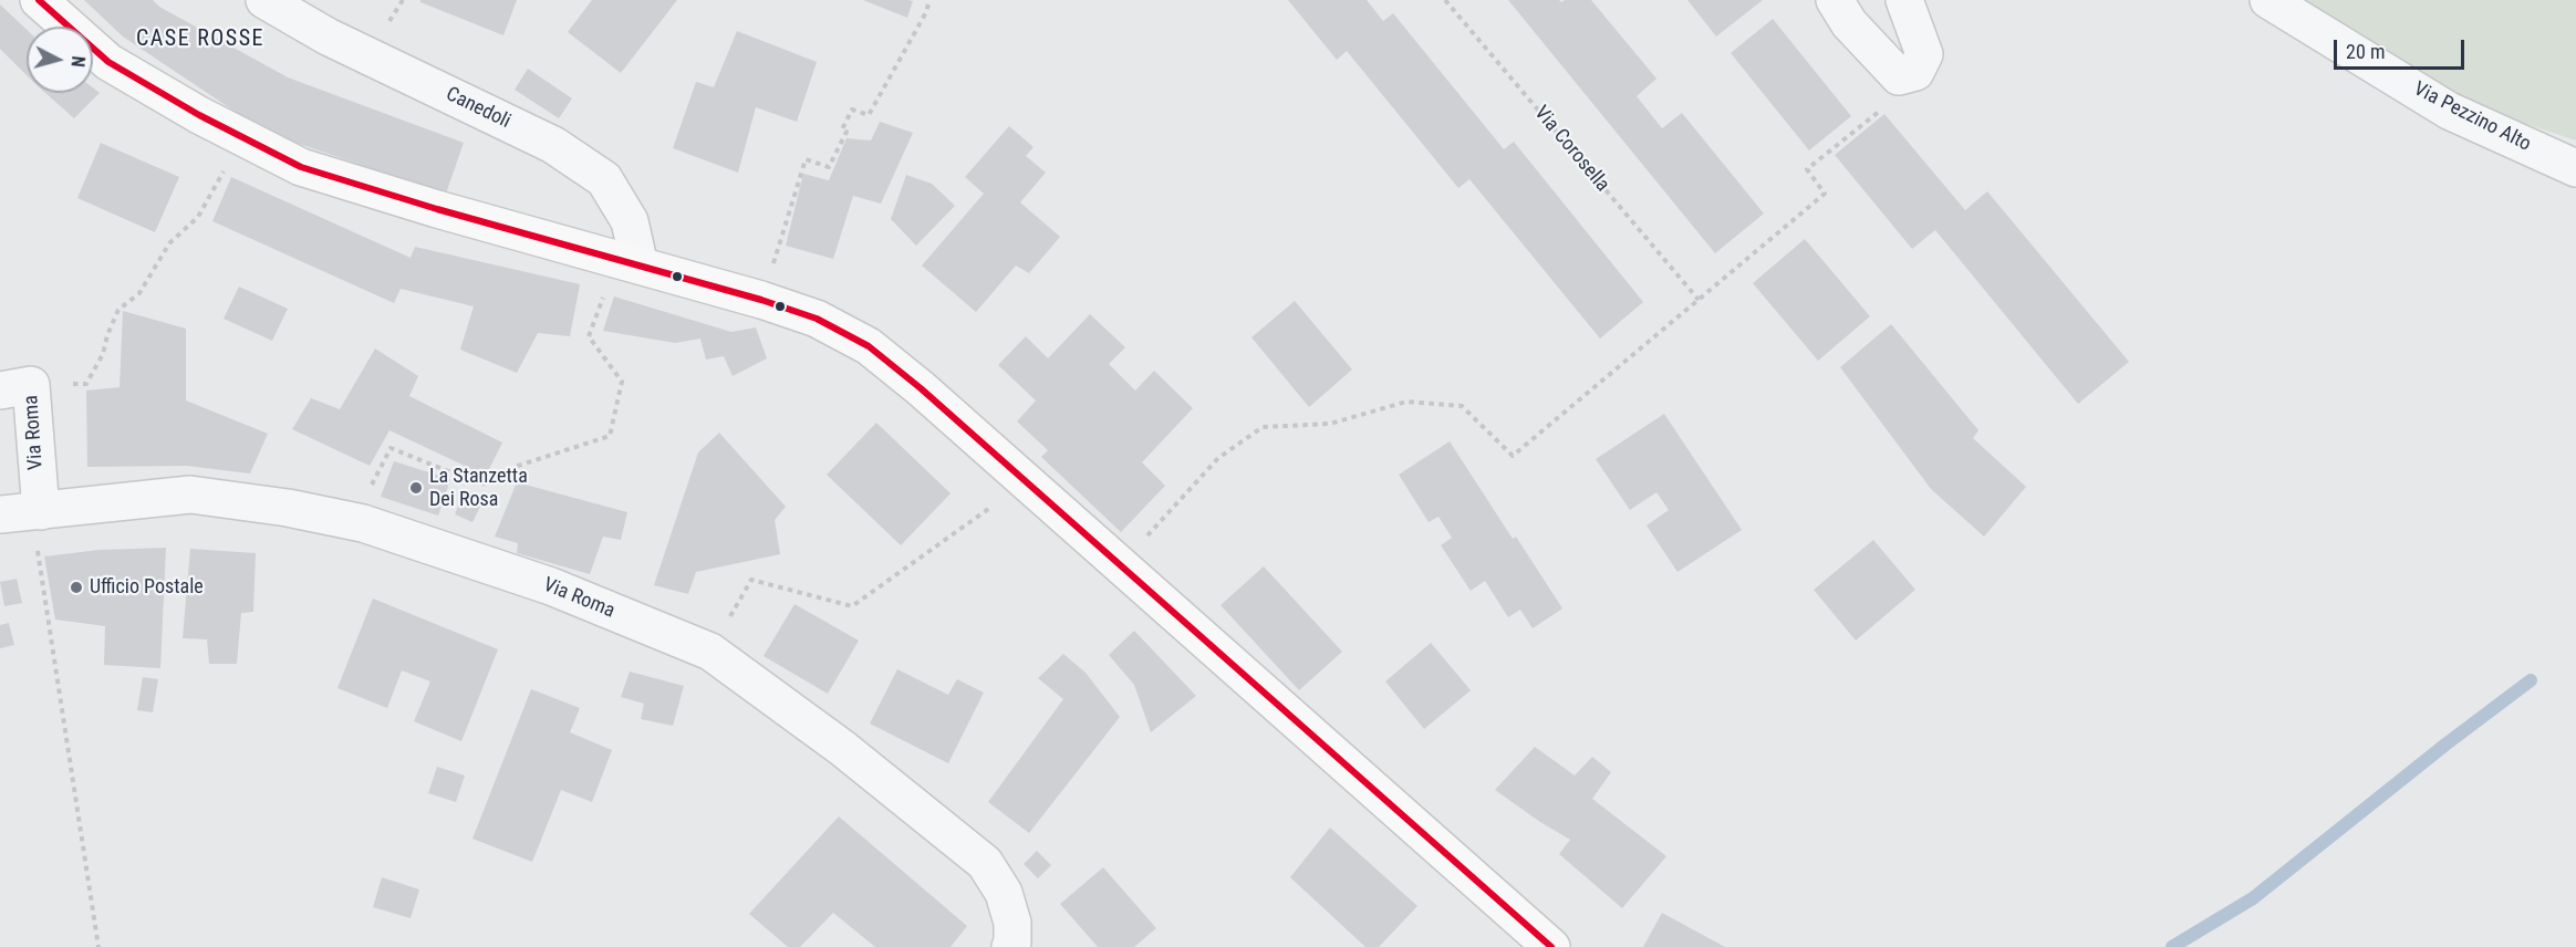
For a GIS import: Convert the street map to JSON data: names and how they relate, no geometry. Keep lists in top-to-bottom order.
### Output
{
  "streets": {
    "street": ["Canedoli", "Via Pezzino Alto", "Via Roma"],
    "path": ["Via Corosella"]
  },
  "districts": ["CASE ROSSE"],
  "places": ["La Stanzetta Dei Rosa", "Ufficio Postale"],
  "scale_bar": "20 m",
  "north": "right"
}
